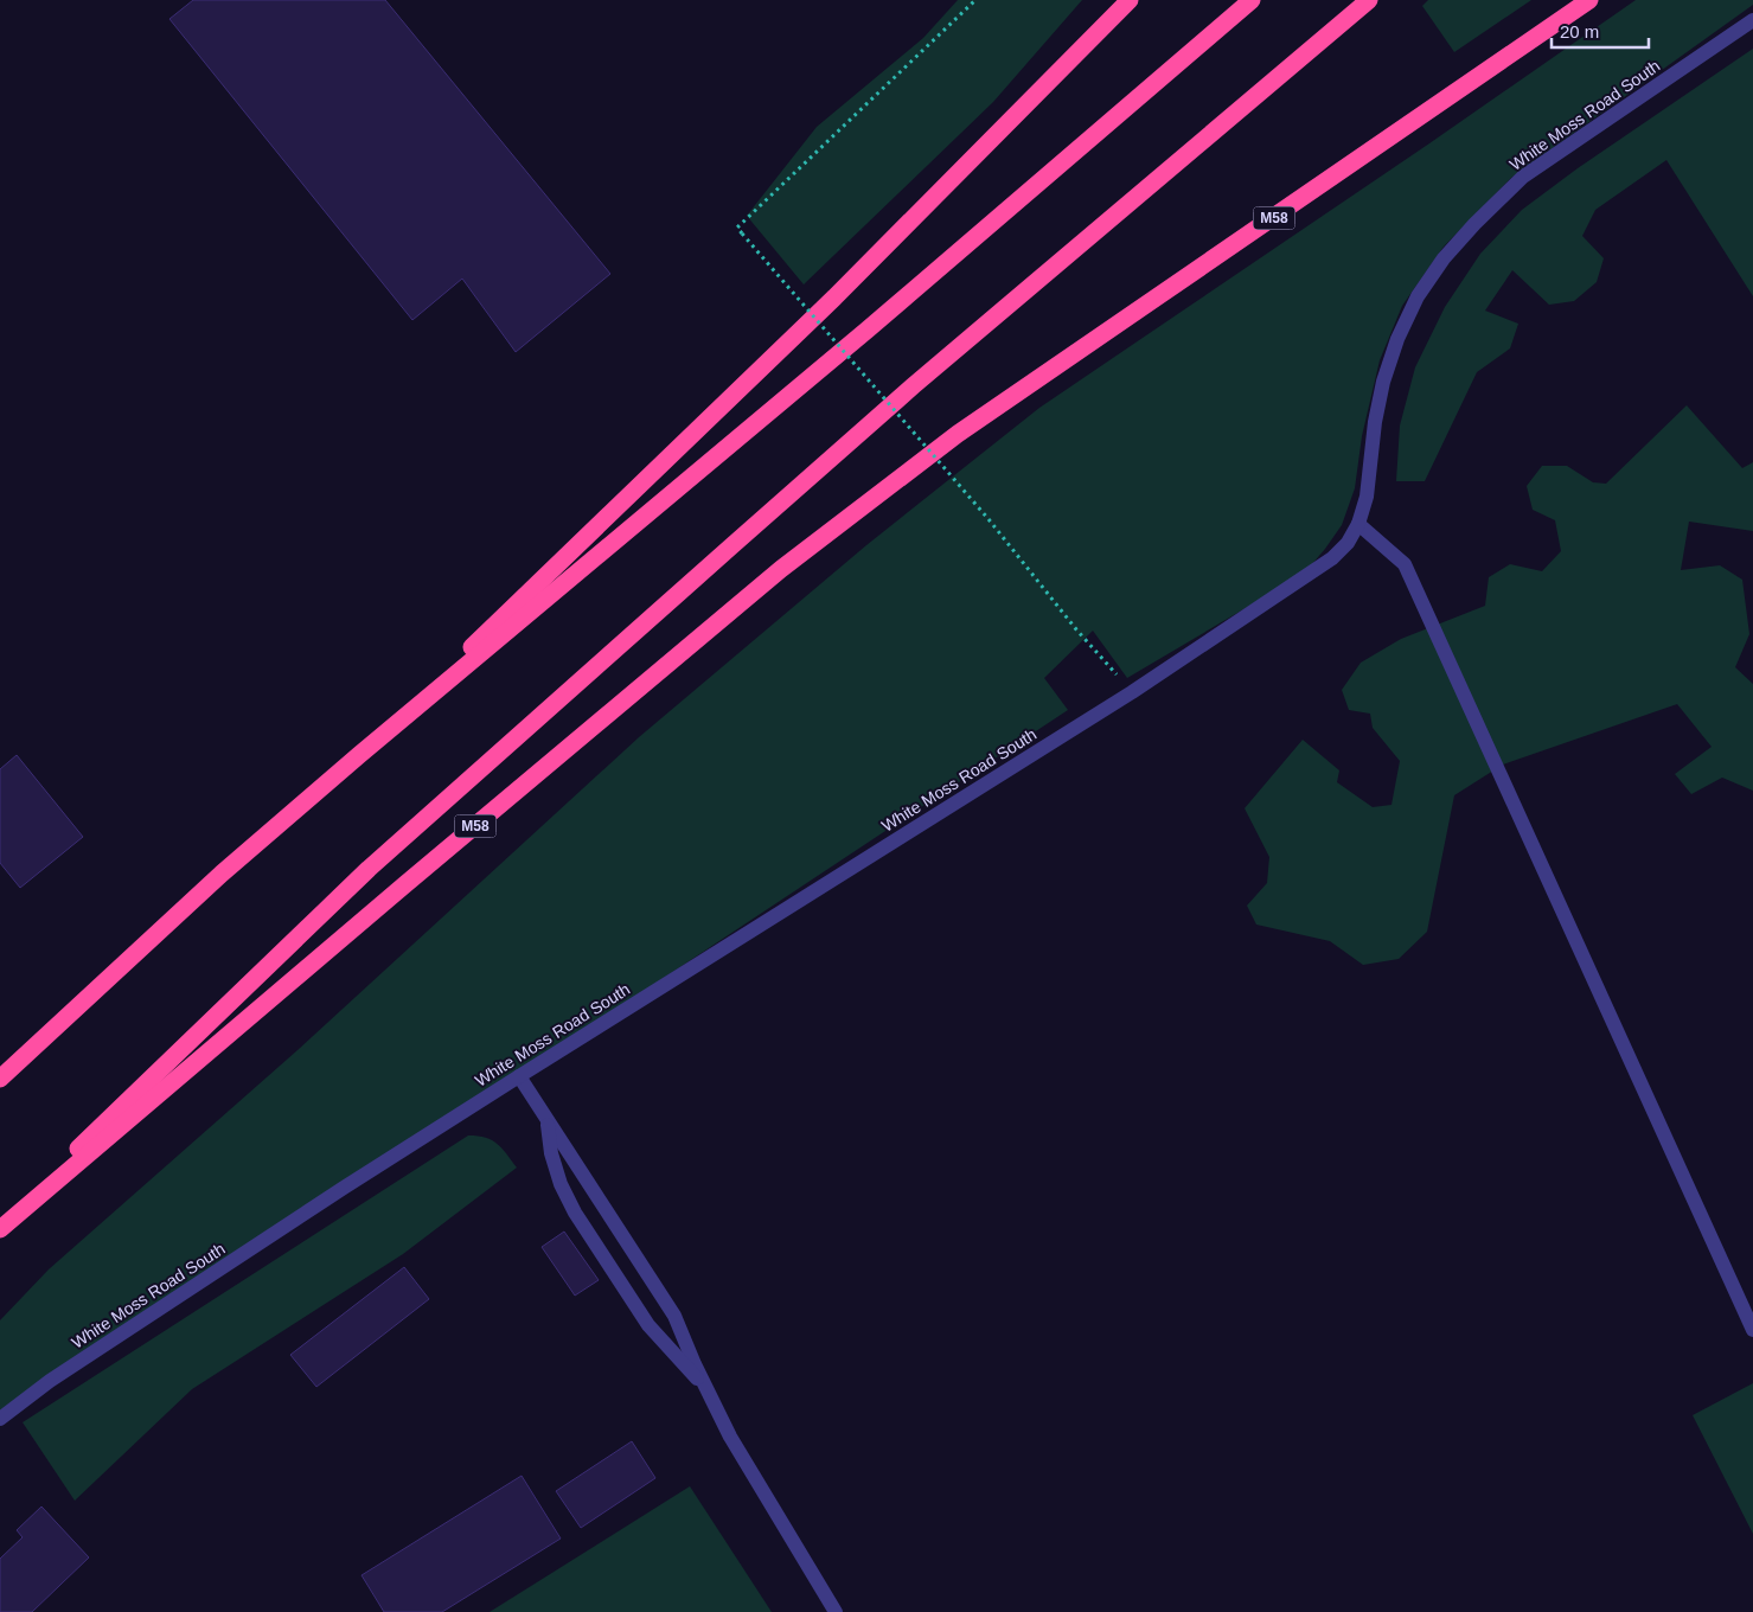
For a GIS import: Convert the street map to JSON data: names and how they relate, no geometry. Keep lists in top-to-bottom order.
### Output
{
  "streets": {
    "highway": ["M58"],
    "street": ["White Moss Road South"]
  },
  "scale_bar": "20 m"
}
